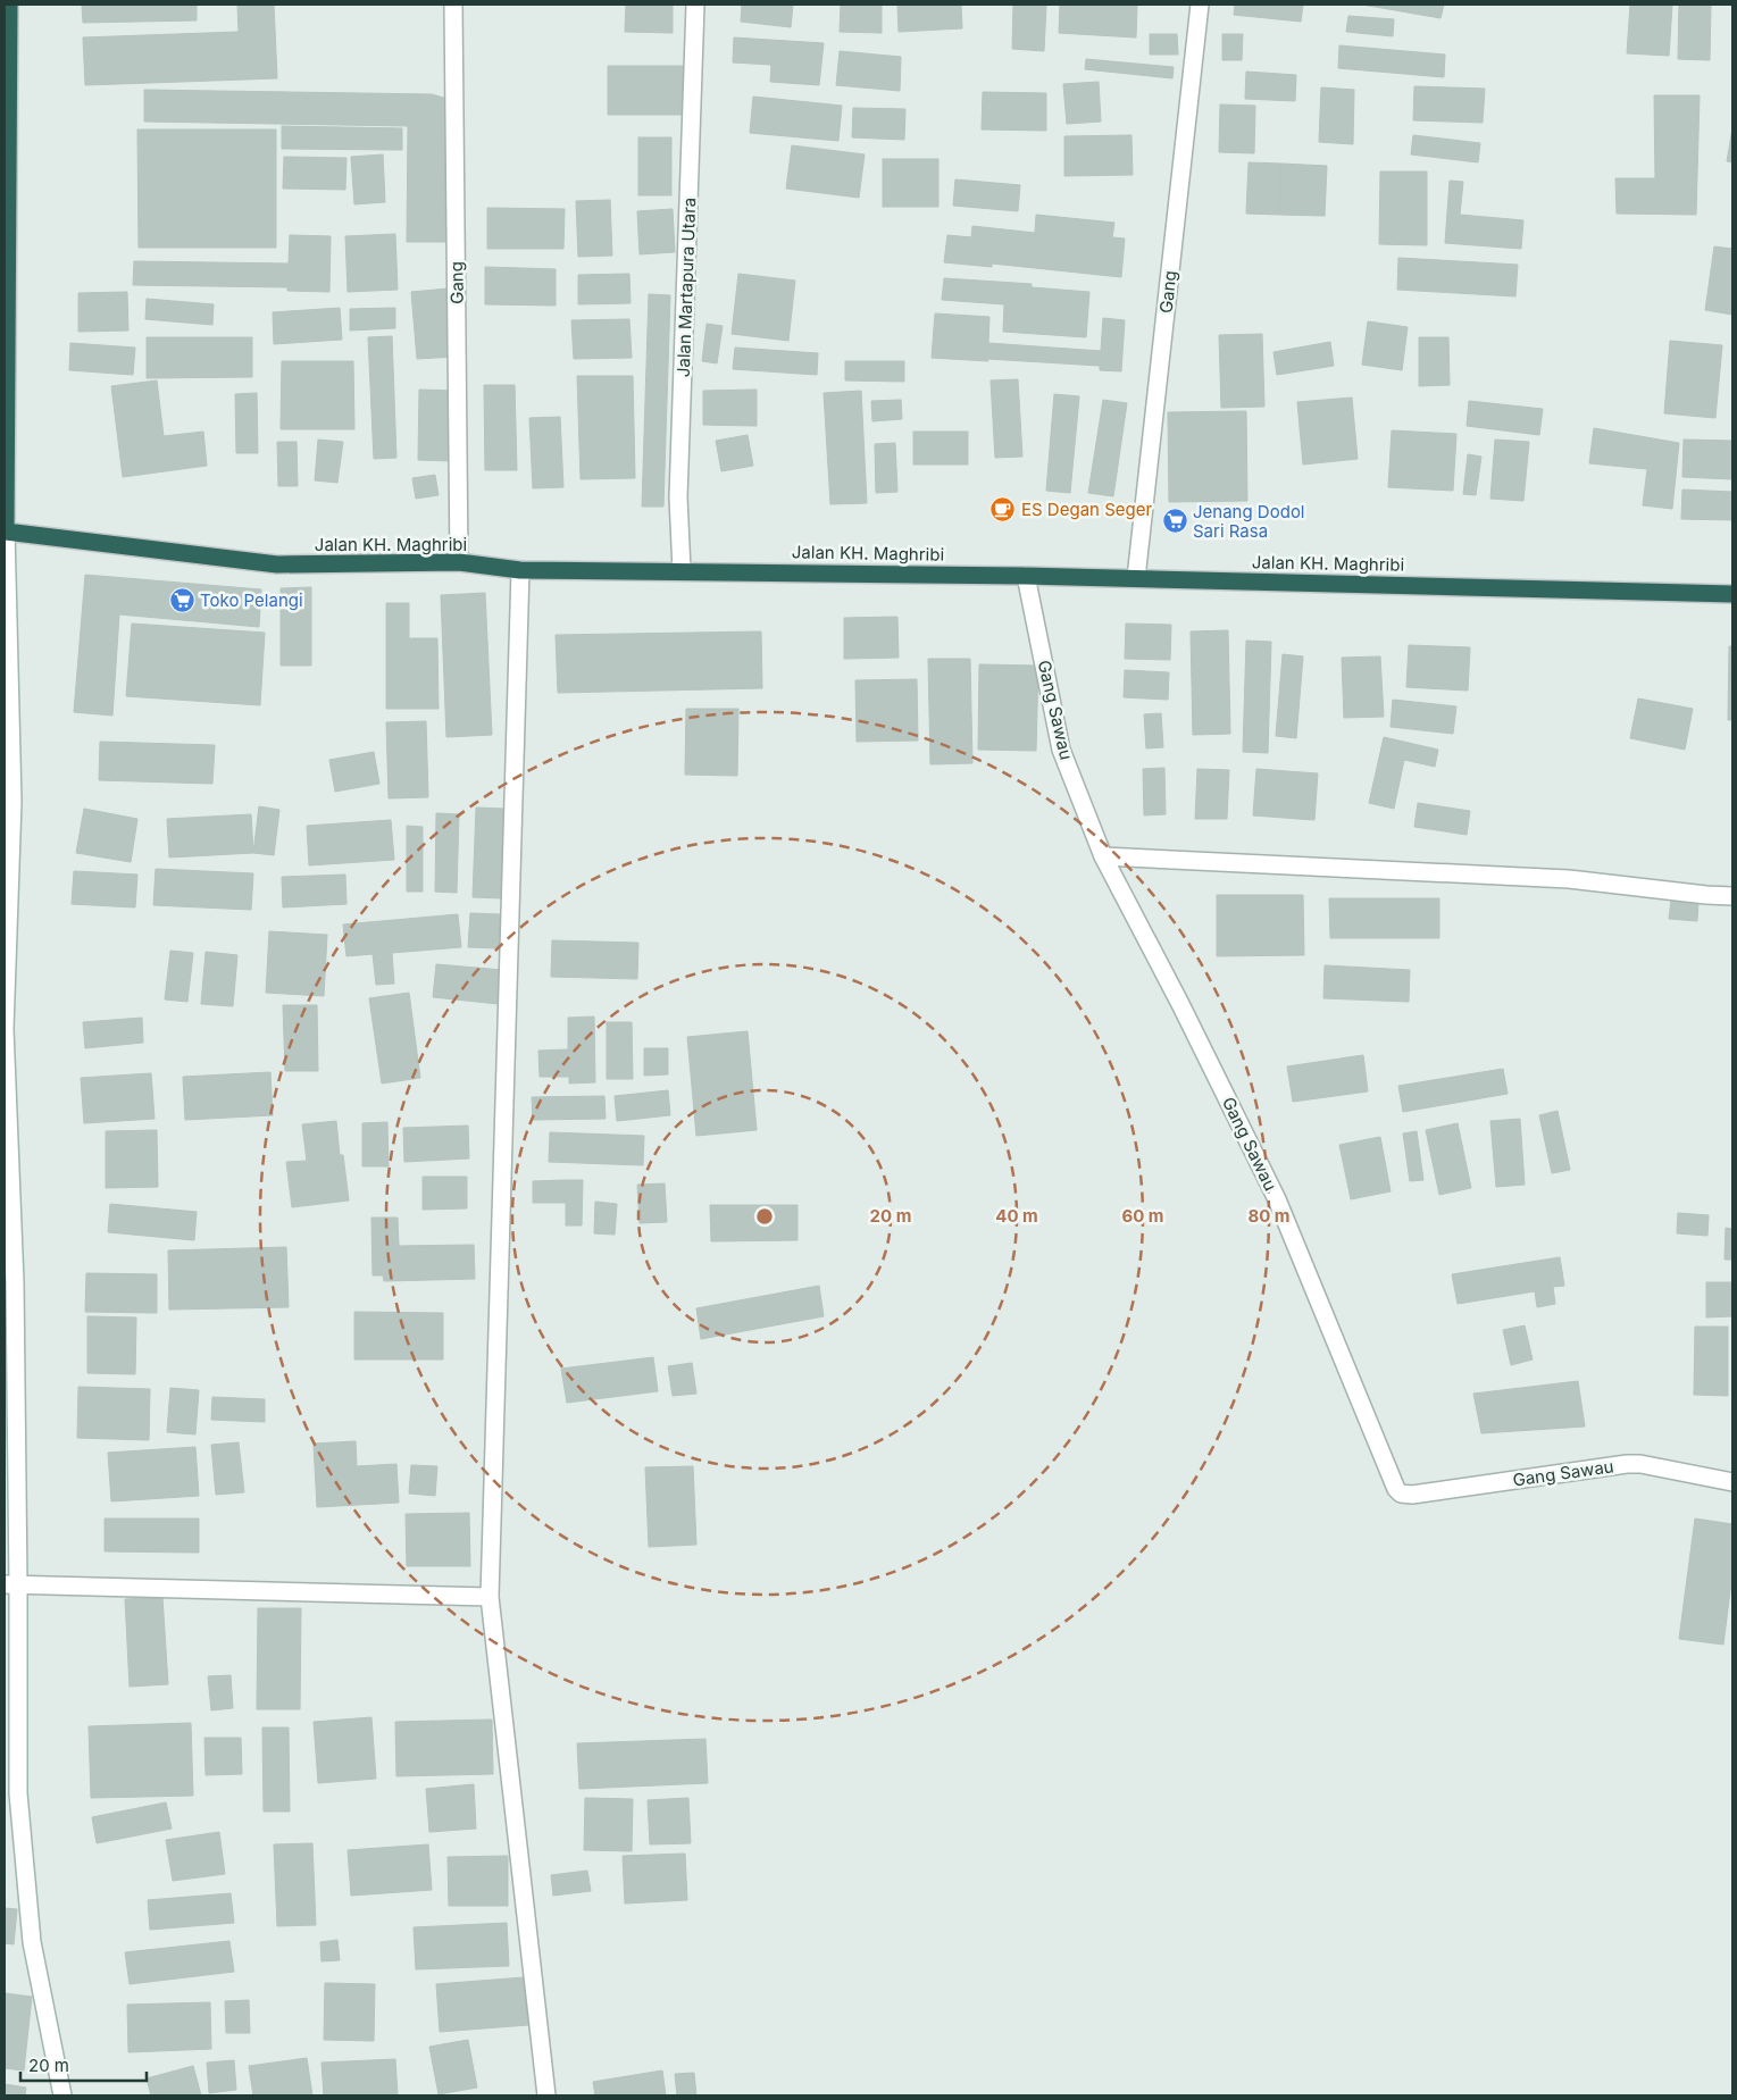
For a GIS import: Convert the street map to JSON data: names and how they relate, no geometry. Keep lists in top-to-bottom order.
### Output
{
  "streets": {
    "highway": ["Jalan KH. Maghribi"],
    "street": ["Gang", "Jalan Martapura Utara", "Gang Sawau"]
  },
  "crossings": [
    ["Gang", "Jalan KH. Maghribi"],
    ["Jalan Martapura Utara", "Jalan KH. Maghribi"],
    ["Jalan KH. Maghribi", "Gang Sawau"]
  ],
  "places": {
    "cafe": ["ES Degan Seger"],
    "supermarket": ["Jenang Dodol Sari Rasa", "Toko Pelangi"]
  },
  "scale_bar": "20 m",
  "rings": [
    "20 m",
    "40 m",
    "60 m",
    "80 m"
  ]
}
